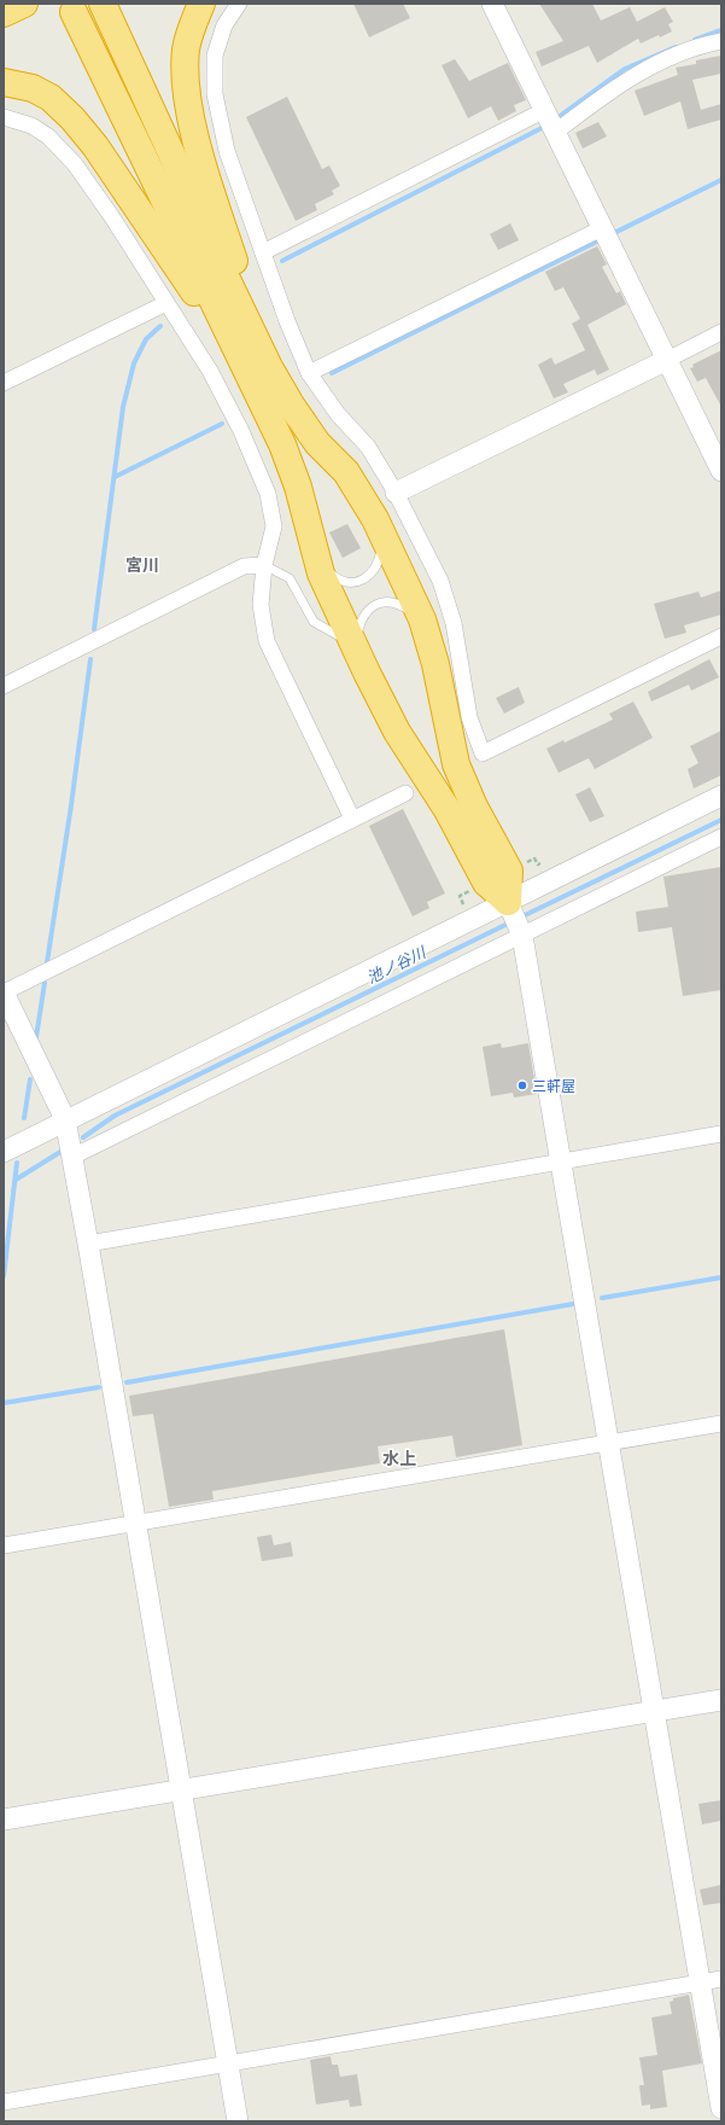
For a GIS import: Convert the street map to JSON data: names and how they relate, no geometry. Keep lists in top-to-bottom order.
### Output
{
  "districts": ["宮川", "水上"],
  "water": ["池ノ谷川"],
  "places": ["三軒屋"]
}
